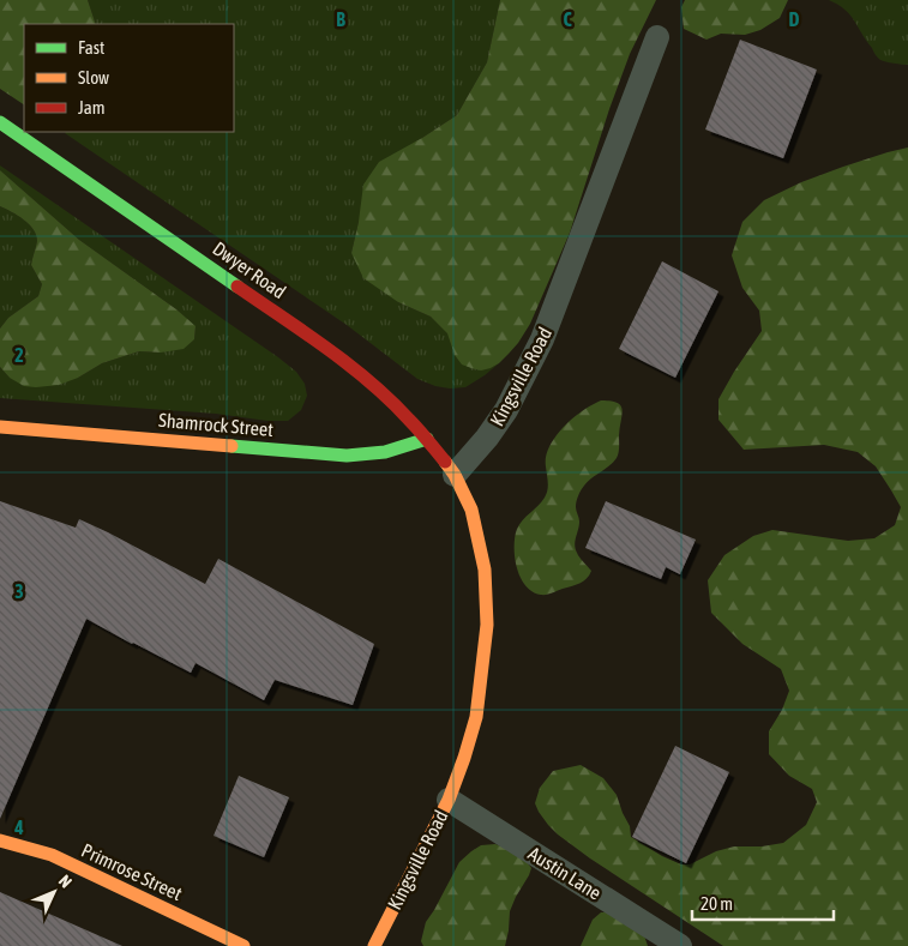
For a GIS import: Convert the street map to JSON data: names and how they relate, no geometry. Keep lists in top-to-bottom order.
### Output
{
  "streets": {
    "street": [
      "Dwyer Road",
      "Kingsville Road",
      "Shamrock Street",
      "Primrose Street"
    ],
    "lane": ["Austin Lane"]
  },
  "crossings": [
    ["Dwyer Road", "Kingsville Road"],
    ["Dwyer Road", "Shamrock Street"],
    ["Kingsville Road", "Austin Lane"]
  ],
  "legend": ["Fast", "Slow", "Jam"],
  "scale_bar": "20 m",
  "north": "top right",
  "grid": {
    "columns": ["B", "C", "D"],
    "rows": ["2", "3", "4"]
  }
}
